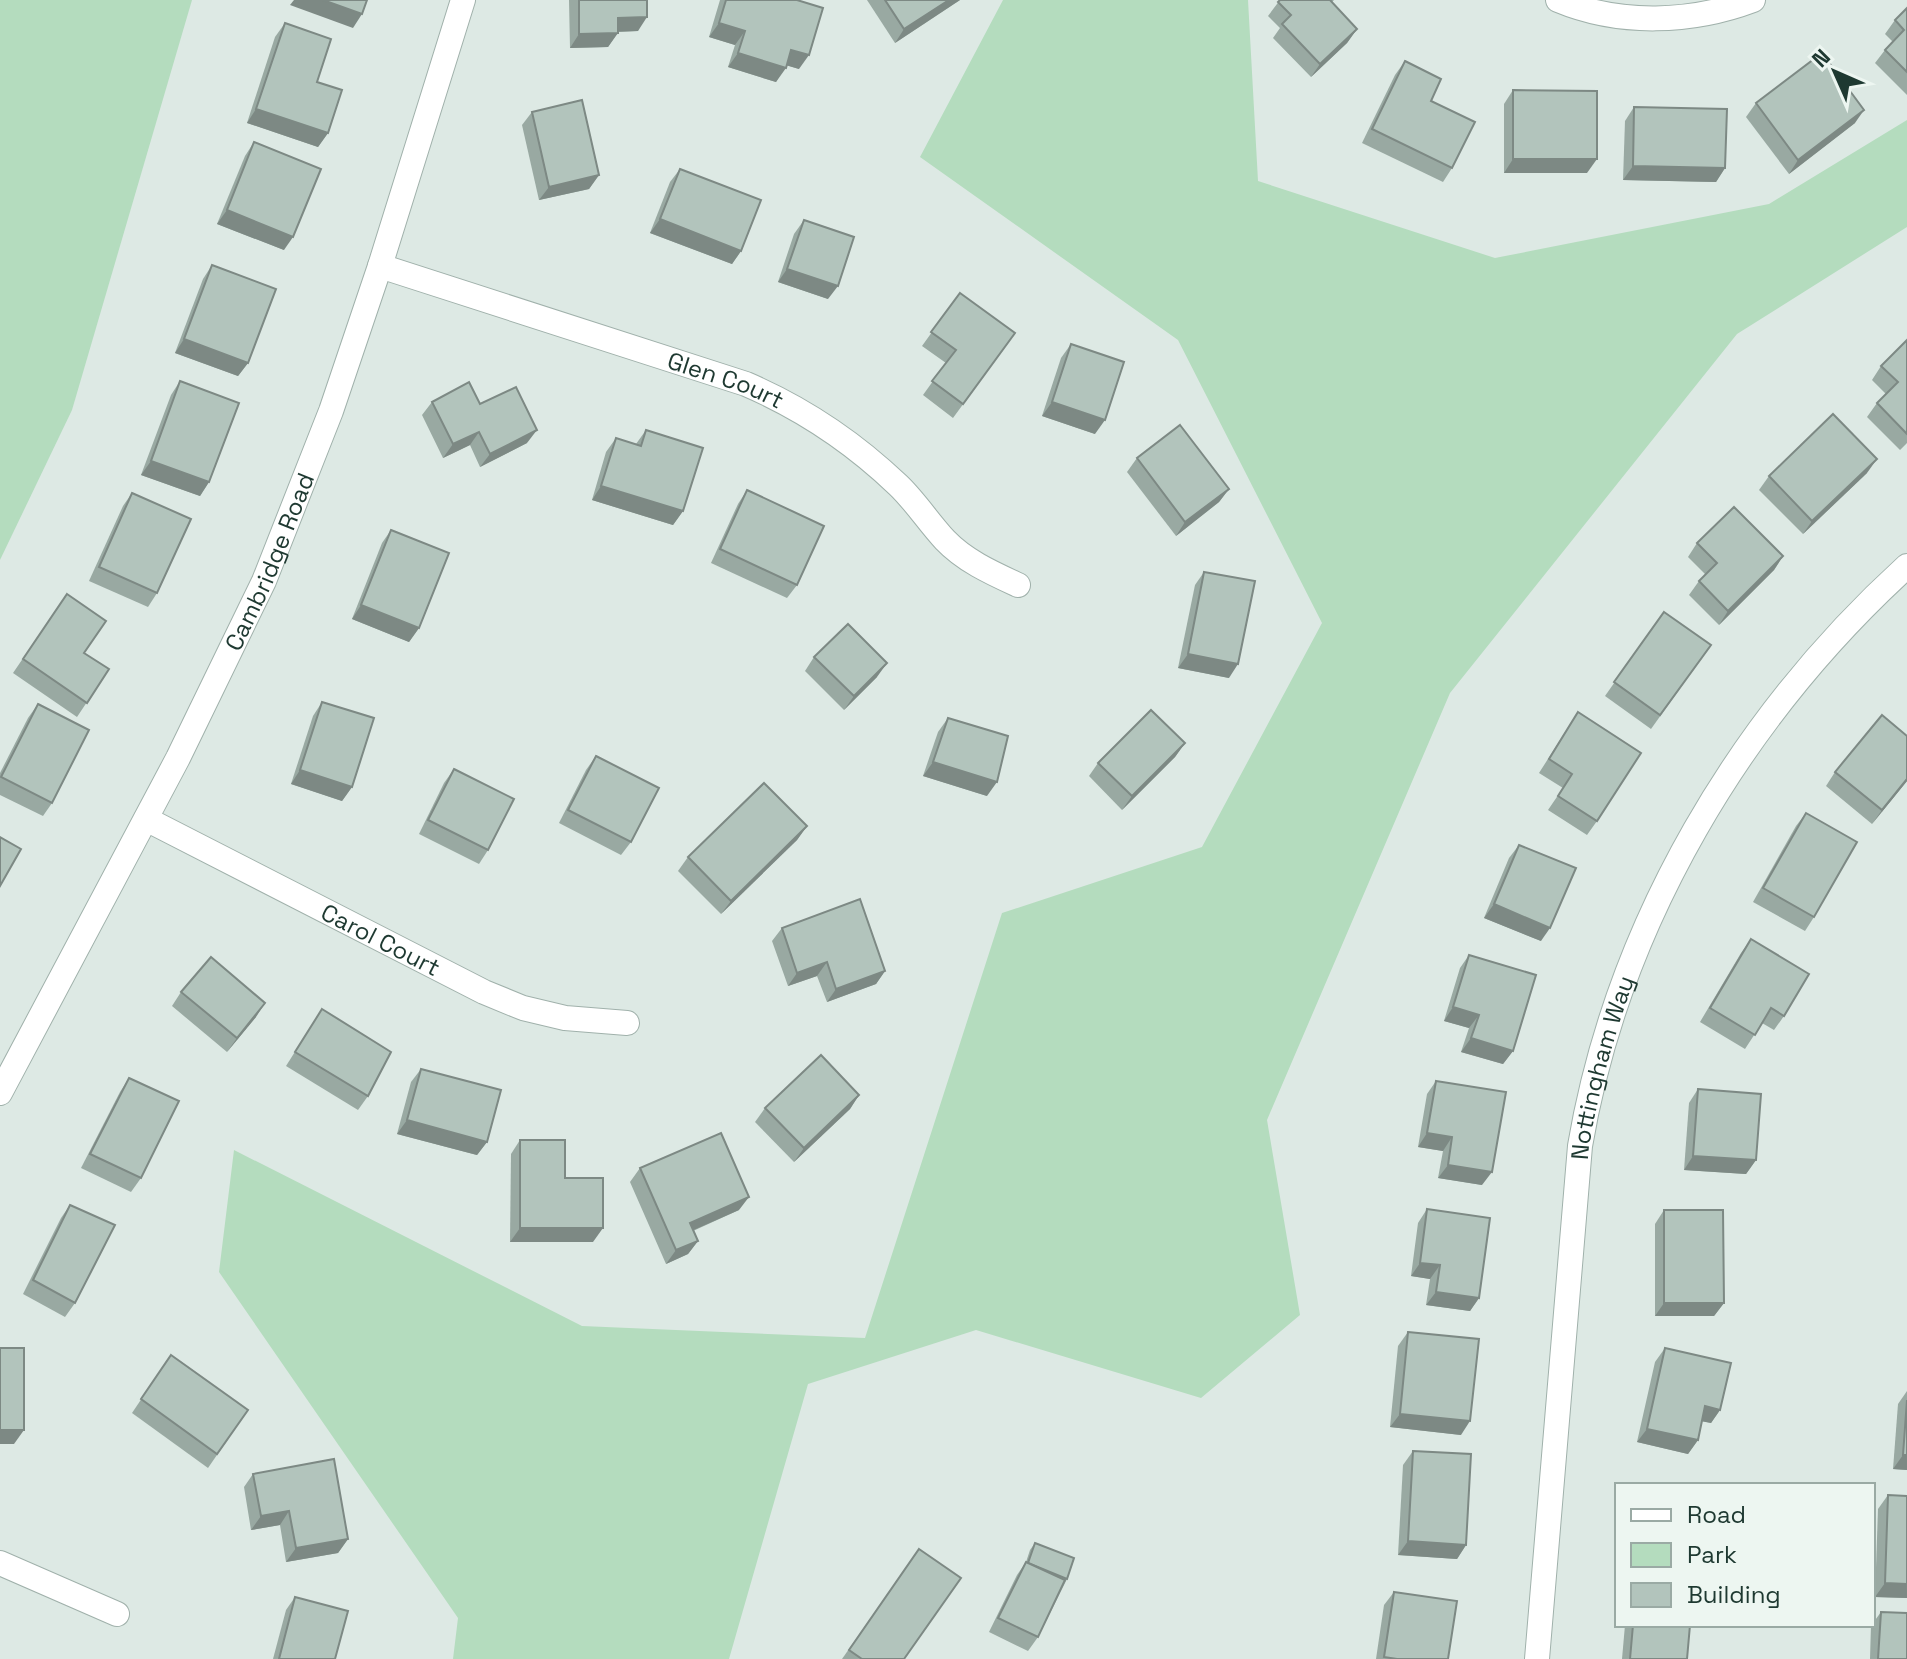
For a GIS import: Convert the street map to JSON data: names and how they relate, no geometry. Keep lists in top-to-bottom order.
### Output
{
  "streets": {
    "street": [
      "Glen Court",
      "Cambridge Road",
      "Carol Court",
      "Nottingham Way"
    ]
  },
  "crossings": [
    ["Glen Court", "Cambridge Road"],
    ["Cambridge Road", "Carol Court"]
  ],
  "legend": ["Road", "Park", "Building"],
  "north": "top left"
}
